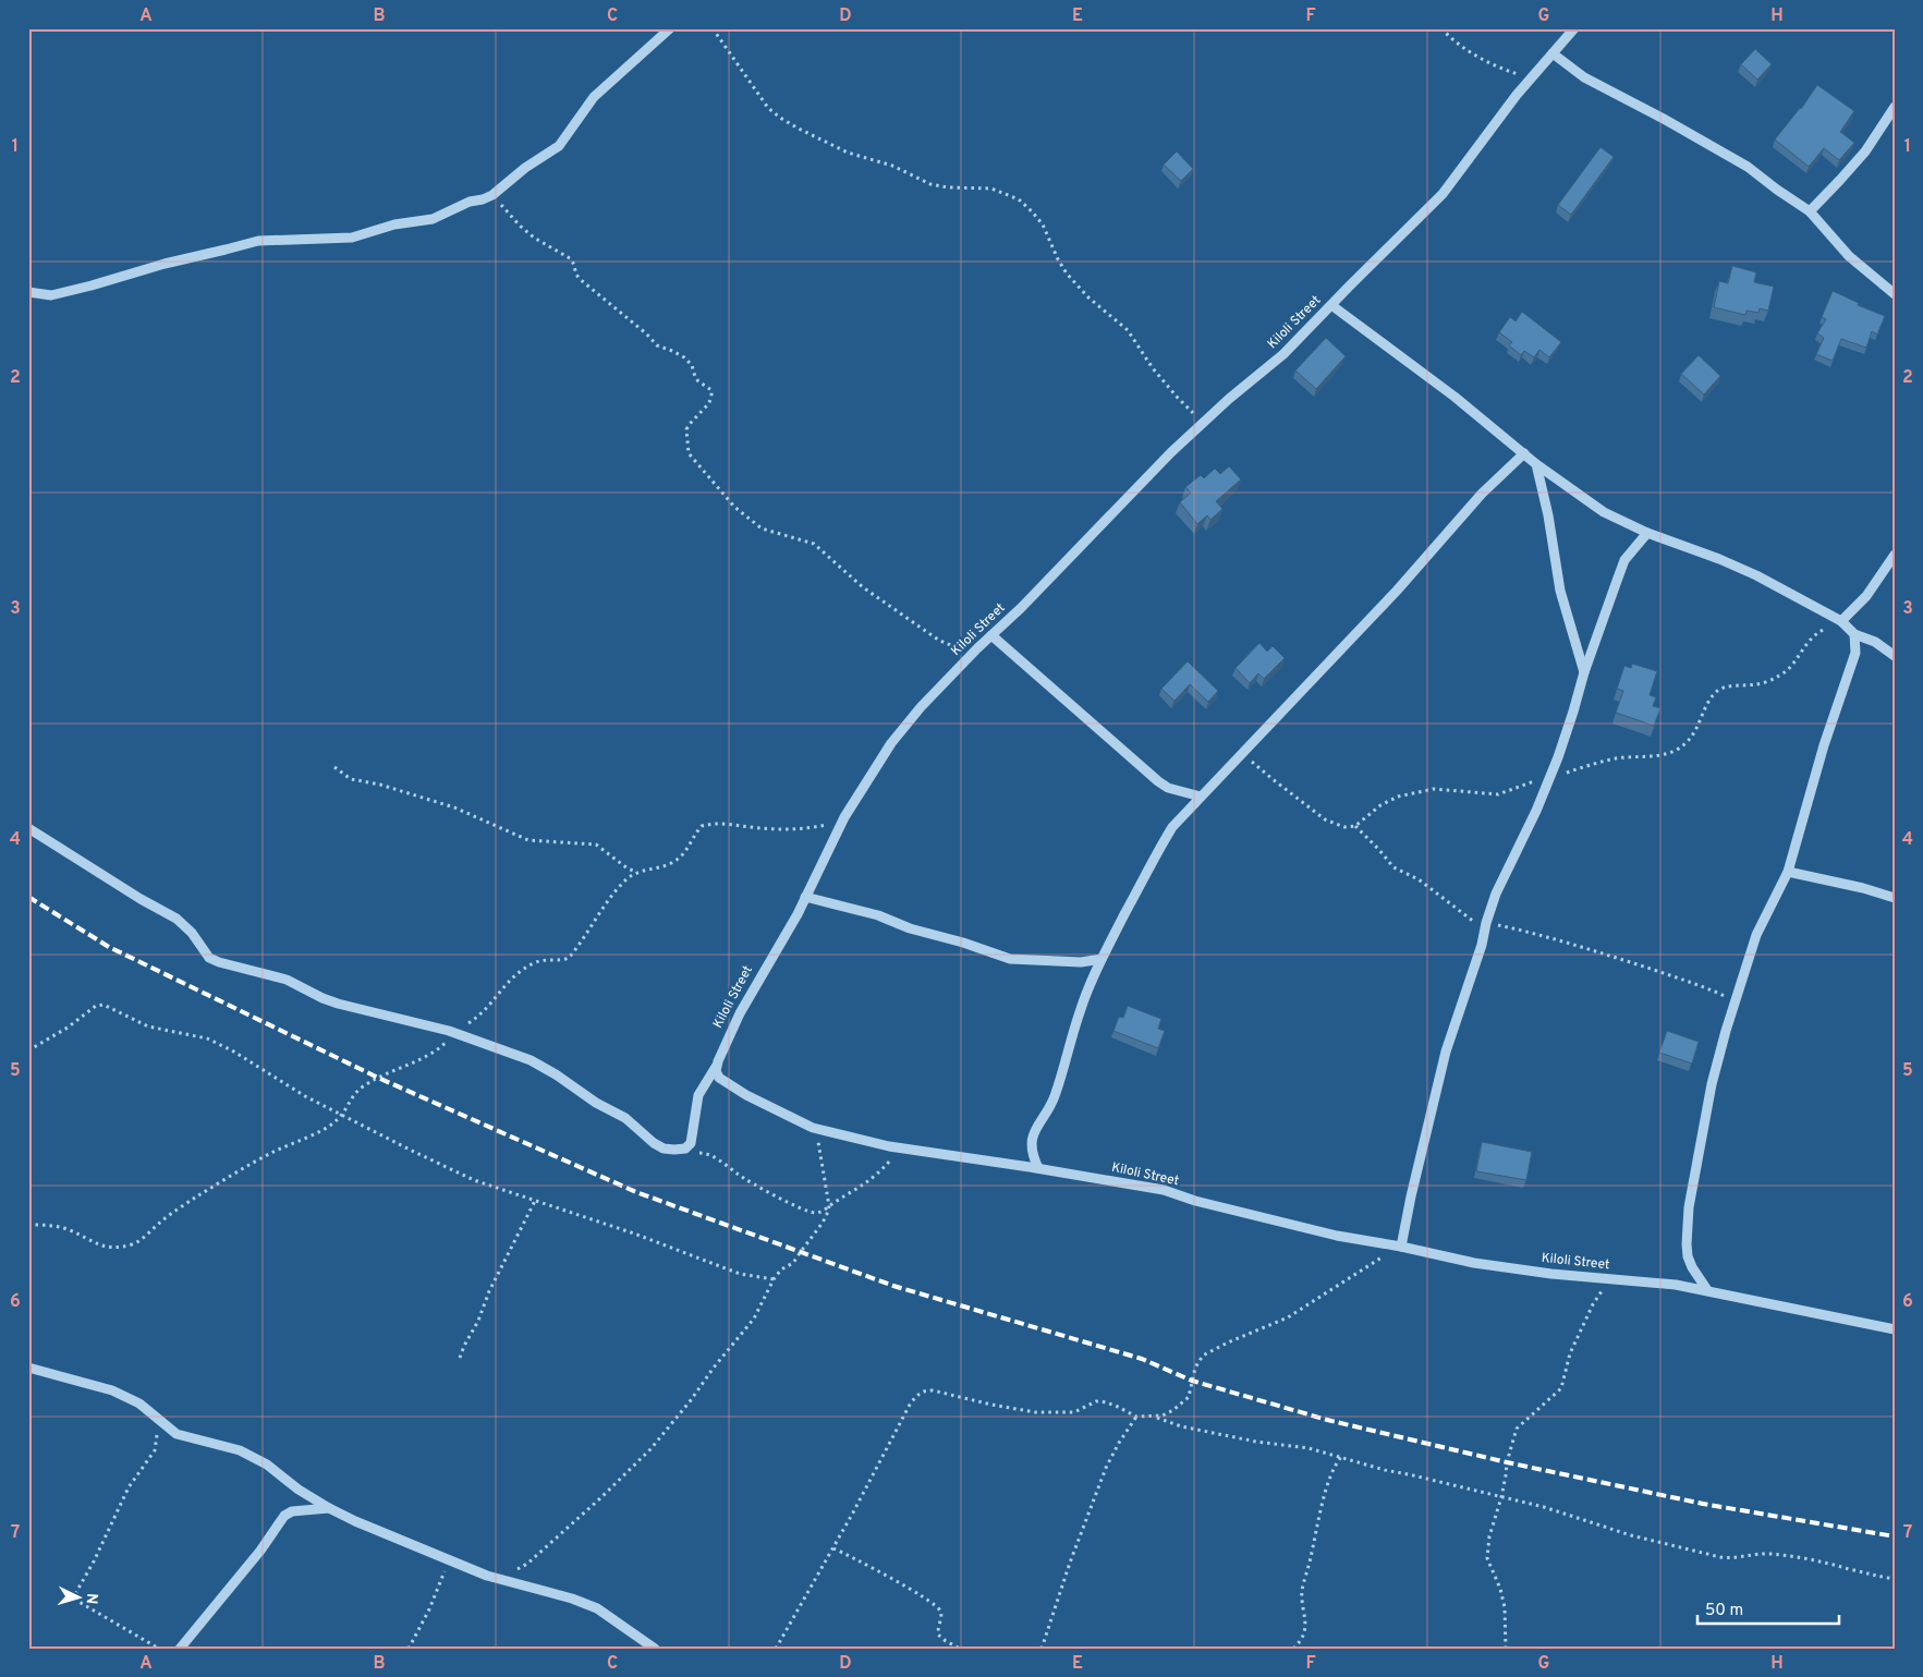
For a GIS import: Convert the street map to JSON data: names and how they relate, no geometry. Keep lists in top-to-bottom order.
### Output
{
  "streets": {
    "street": ["Kiloli Street"]
  },
  "scale_bar": "50 m",
  "north": "right",
  "grid": {
    "columns": [
      "A",
      "B",
      "C",
      "D",
      "E",
      "F",
      "G",
      "H"
    ],
    "rows": [
      "1",
      "2",
      "3",
      "4",
      "5",
      "6",
      "7"
    ]
  }
}
